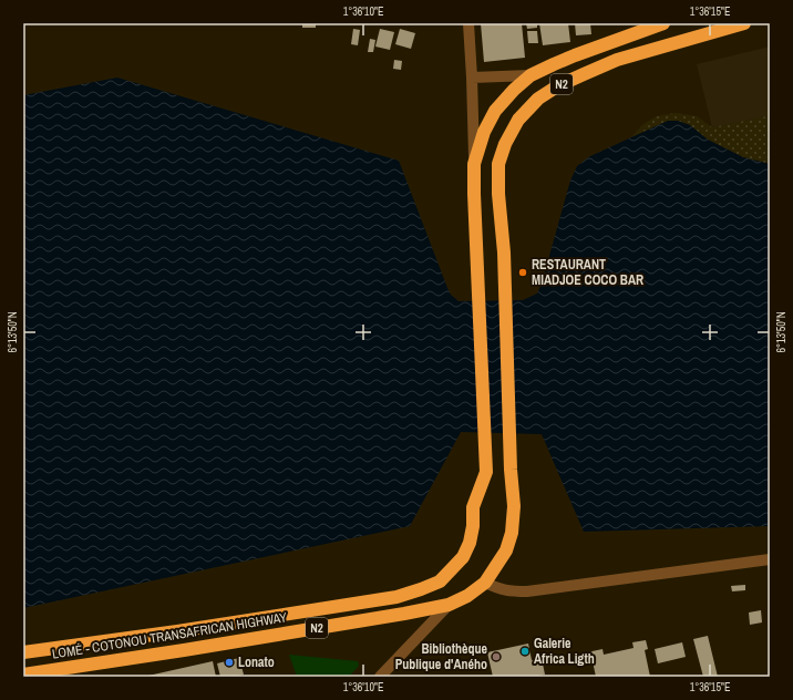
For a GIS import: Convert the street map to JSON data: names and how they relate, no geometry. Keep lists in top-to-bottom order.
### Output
{
  "streets": {
    "highway": ["N2", "LOMÉ - COTONOU TRANSAFRICAN HIGHWAY"]
  },
  "crossings": [
    ["N2", "LOMÉ - COTONOU TRANSAFRICAN HIGHWAY"]
  ],
  "places": [
    "RESTAURANT MIADJOE COCO BAR",
    "Galerie Africa Ligth",
    "Bibliothèque Publique d'Aného",
    "Lonato"
  ],
  "coordinates": ["1°36'10\"E", "1°36'15\"E", "6°13'50\"N"]
}
